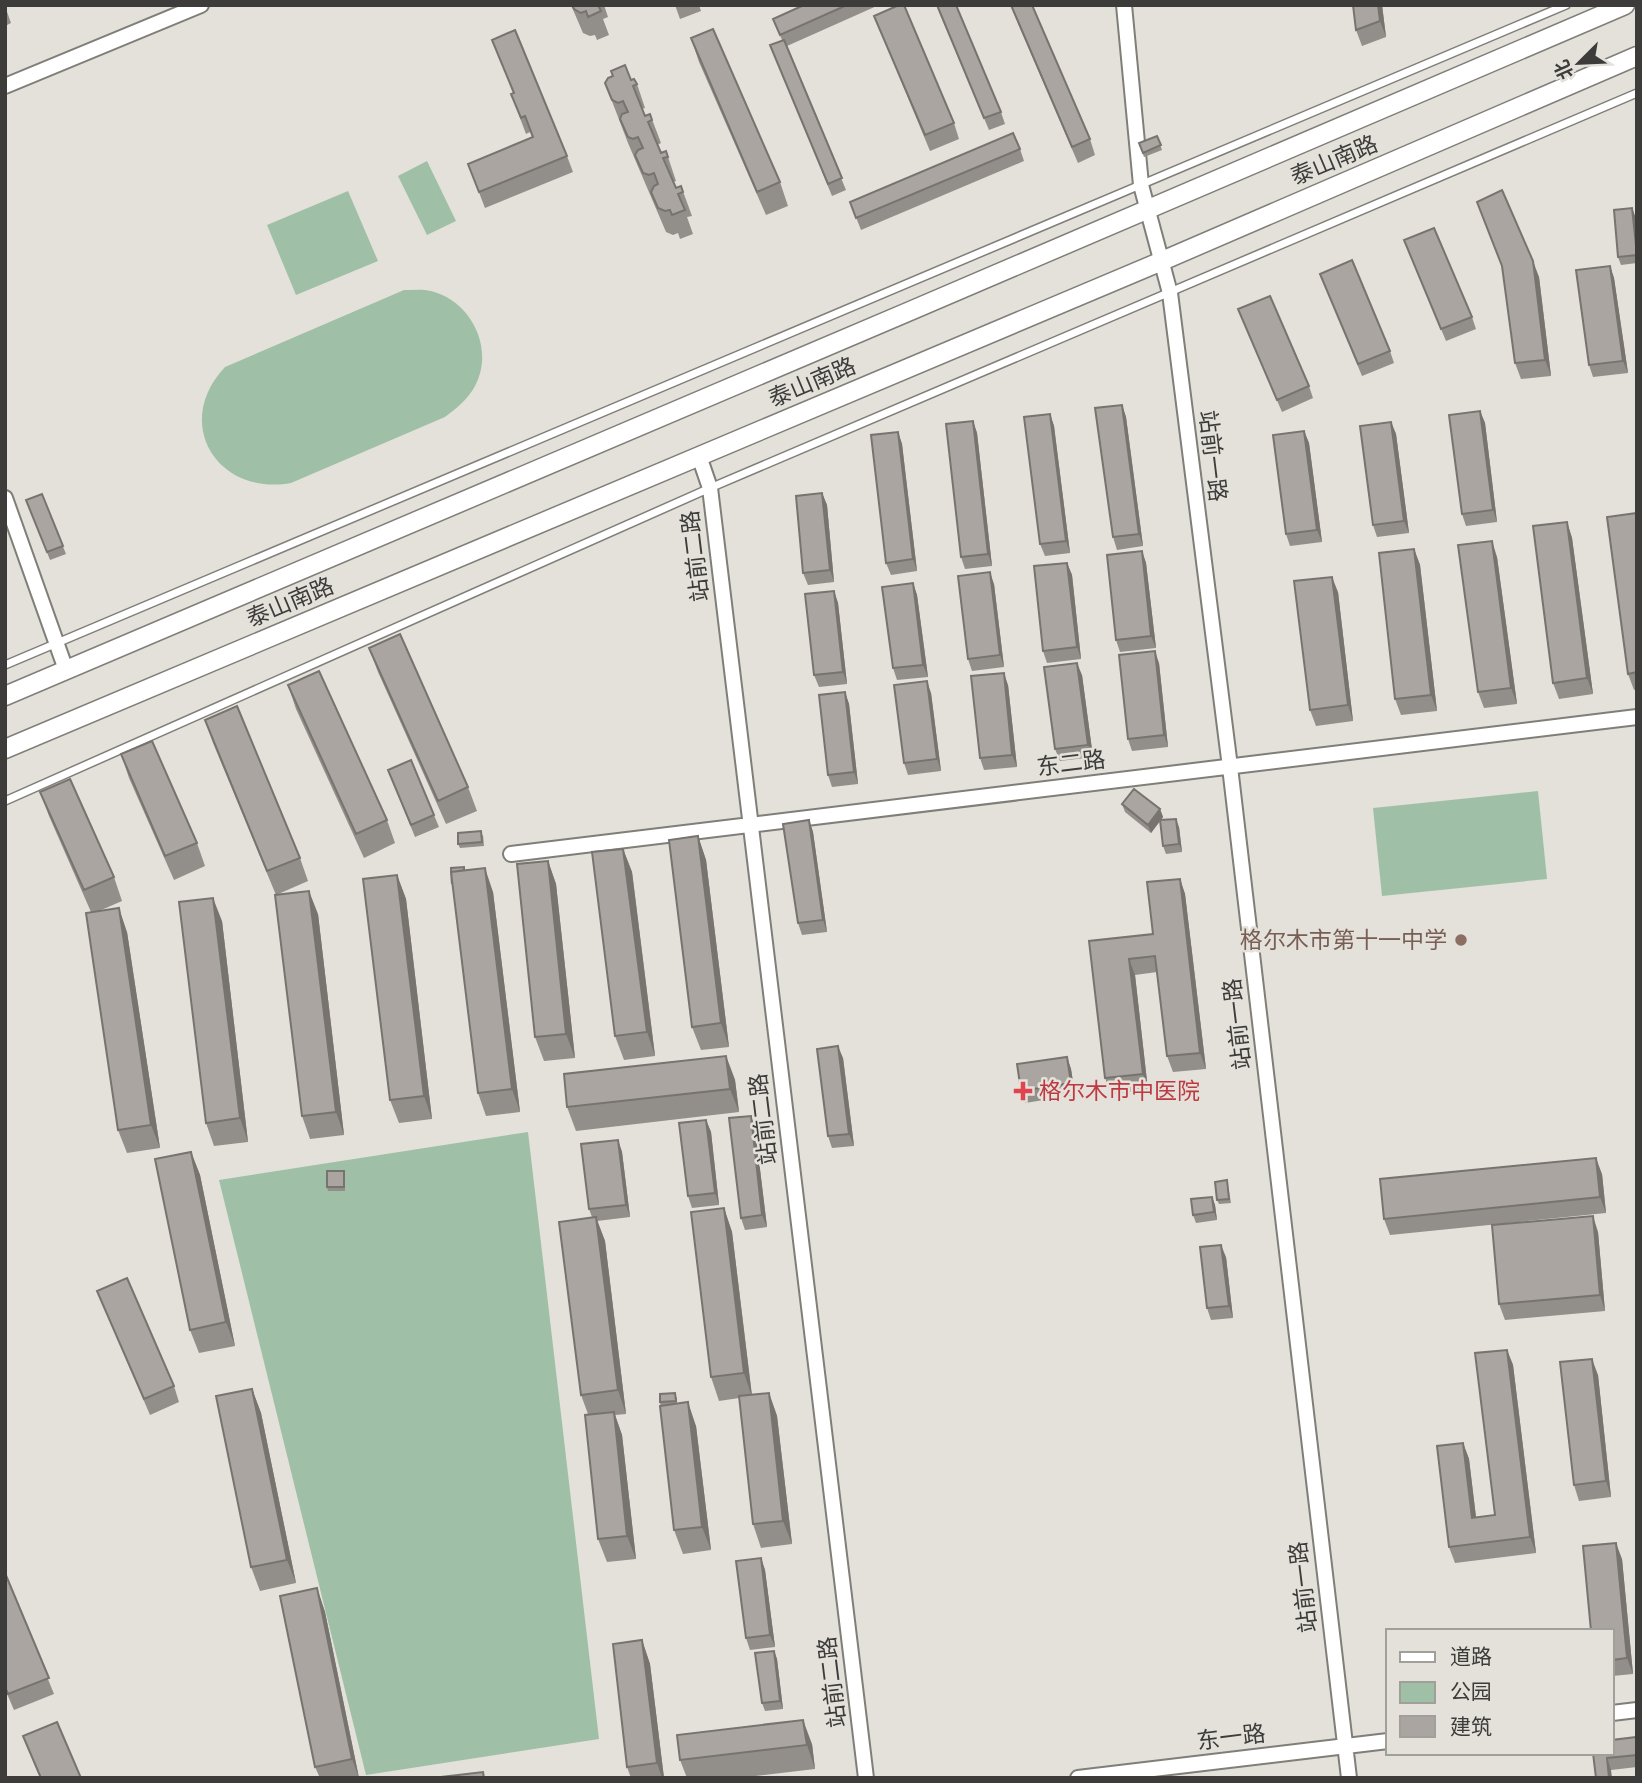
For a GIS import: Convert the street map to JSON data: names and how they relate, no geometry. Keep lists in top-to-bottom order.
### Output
{
  "streets": {
    "street": [
      "泰山南路",
      "站前一路",
      "站前二路",
      "东二路",
      "东一路"
    ]
  },
  "crossings": [
    ["泰山南路", "站前一路"],
    ["泰山南路", "站前二路"],
    ["站前一路", "东二路"],
    ["站前一路", "东一路"],
    ["站前二路", "东二路"]
  ],
  "places": {
    "other": ["格尔木市第十一中学"],
    "health": ["格尔木市中医院"]
  },
  "legend": ["道路", "公园", "建筑"],
  "north": "bottom left"
}
